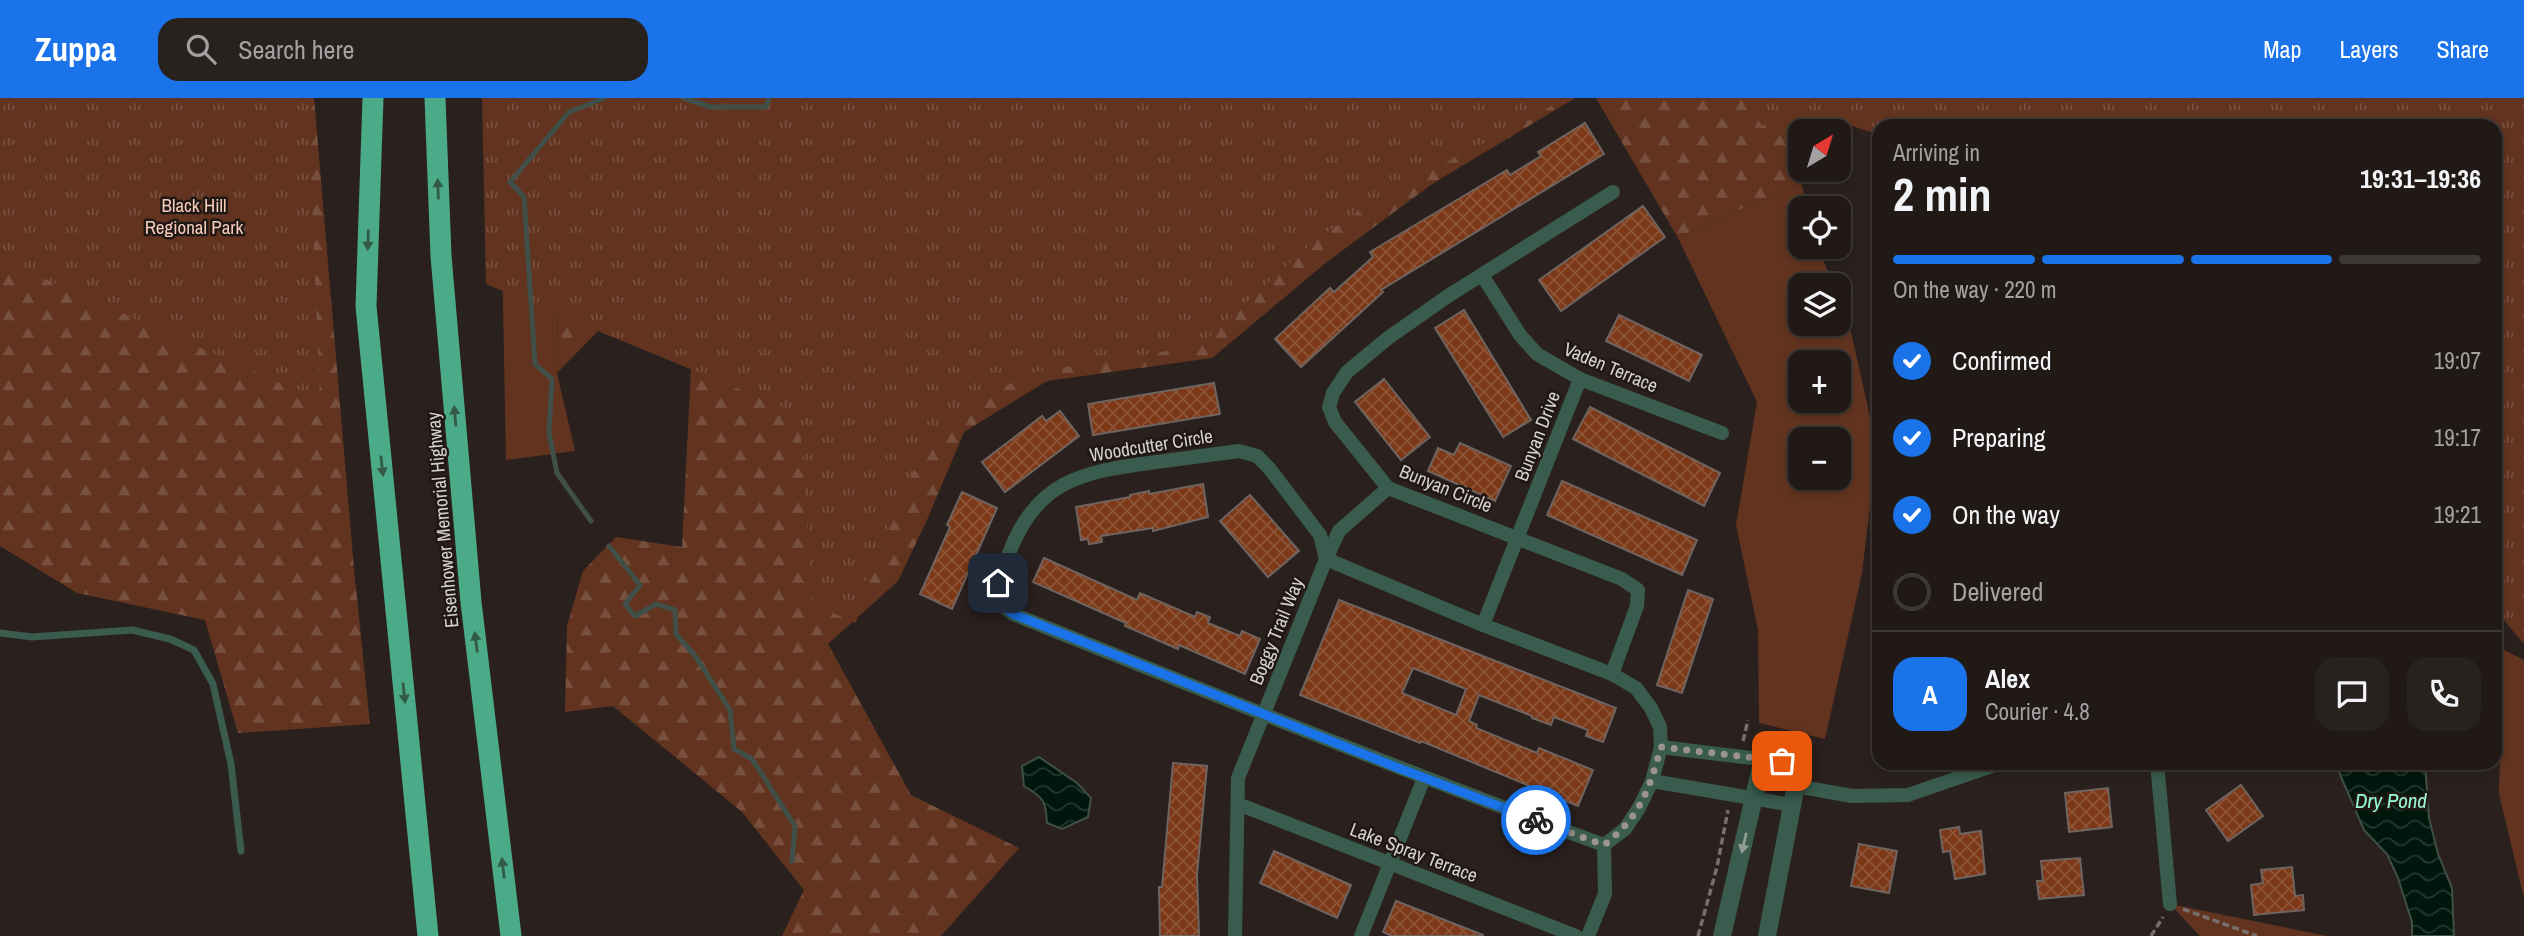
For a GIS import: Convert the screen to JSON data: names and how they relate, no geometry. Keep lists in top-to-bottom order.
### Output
{
  "streets": {
    "highway": ["Eisenhower Memorial Highway"],
    "street": [
      "Vaden Terrace",
      "Bunyan Drive",
      "Woodcutter Circle",
      "Bunyan Circle",
      "Boggy Trail Way",
      "Lake Spray Terrace"
    ]
  },
  "crossings": [
    ["Vaden Terrace", "Bunyan Drive"],
    ["Vaden Terrace", "Bunyan Circle"],
    ["Bunyan Drive", "Bunyan Circle"],
    ["Woodcutter Circle", "Boggy Trail Way"],
    ["Bunyan Circle", "Boggy Trail Way"],
    ["Boggy Trail Way", "Lake Spray Terrace"]
  ],
  "water": ["Dry Pond"],
  "parks": ["Black Hill Regional Park"],
  "north": "top right",
  "page": {
    "header": "Zuppa",
    "search": "Search here",
    "nav": ["Map", "Layers", "Share"],
    "map_buttons": ["+", "−"],
    "heading": ["2 min", "Arriving in", "19:31–19:36"],
    "panel": ["Alex", "Courier · 4.8"],
    "bar": "On the way · 220 m",
    "list": [
      ["Confirmed", "19:07"],
      ["Preparing", "19:17"],
      ["On the way", "19:21"],
      "Delivered"
    ],
    "round": "A"
  }
}
